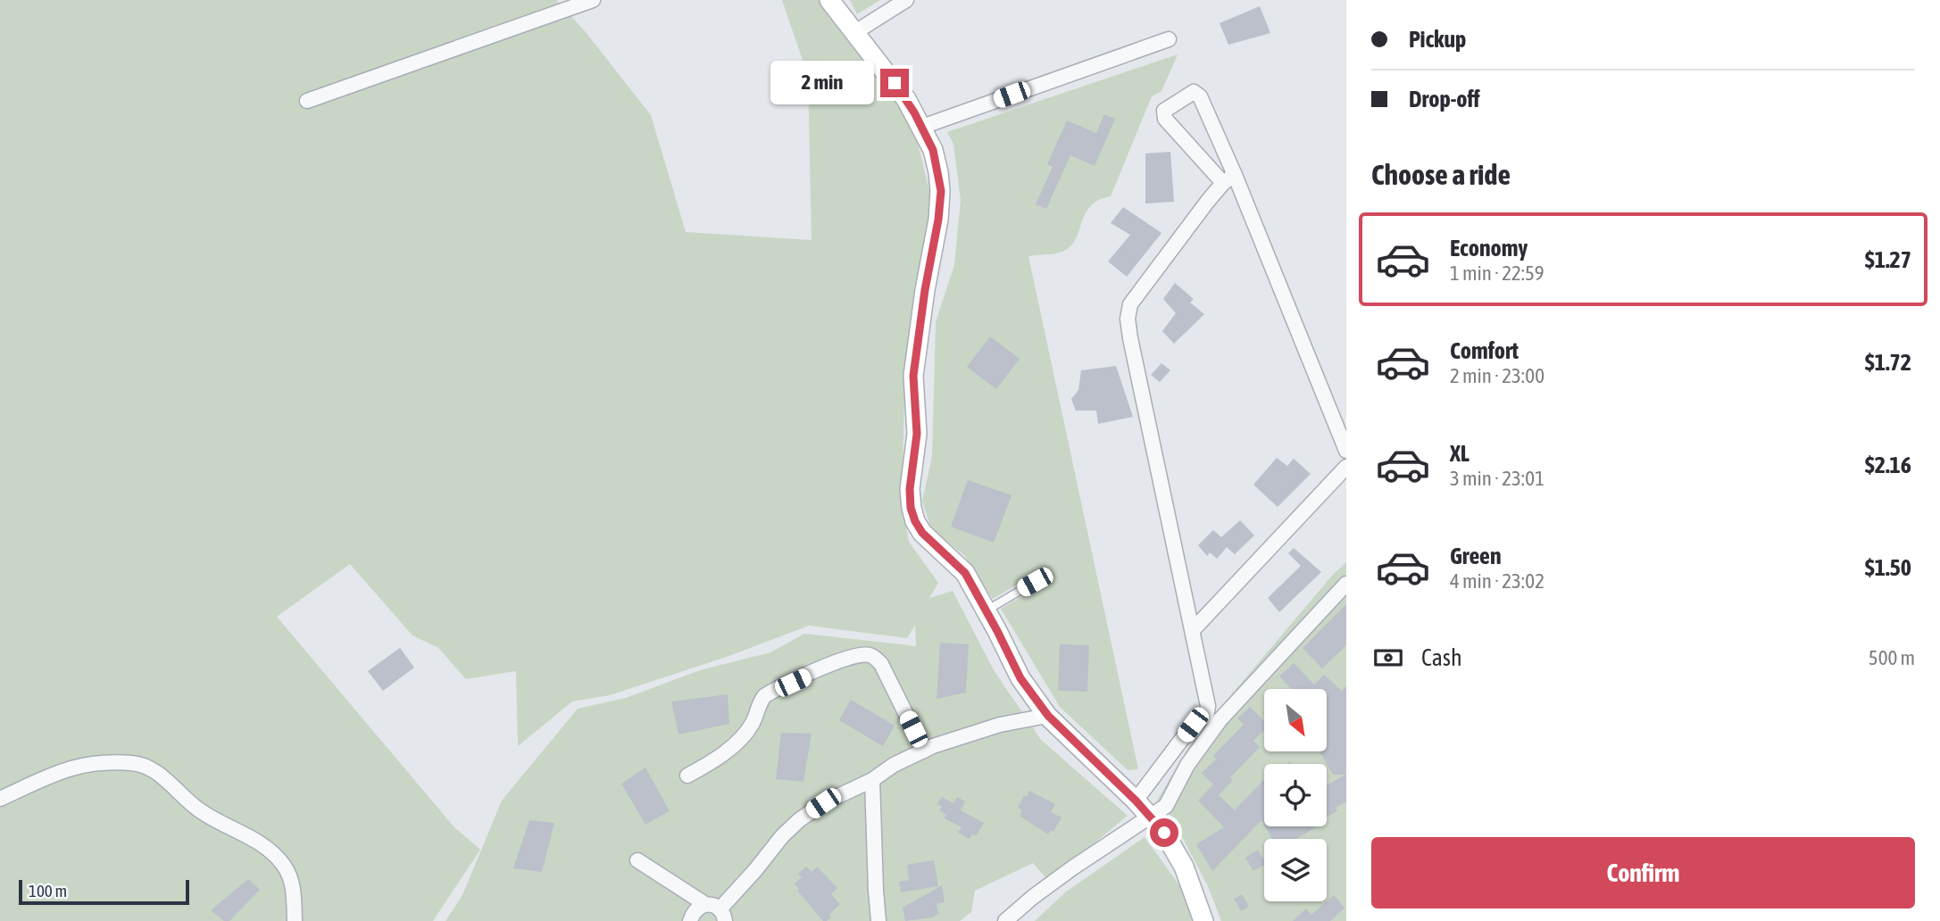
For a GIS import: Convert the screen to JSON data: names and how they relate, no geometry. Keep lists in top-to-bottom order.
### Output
{
  "scale_bar": "100 m",
  "north": "bottom right",
  "page": {
    "banner": ["Pickup", "Drop-off"],
    "bubble": "2 min",
    "heading": "Choose a ride",
    "list": [
      {
        "name": "Economy",
        "note": "1 min · 22:59",
        "value": "$1.27"
      },
      {
        "name": "Comfort",
        "note": "2 min · 23:00",
        "value": "$1.72"
      },
      {
        "name": "XL",
        "note": "3 min · 23:01",
        "value": "$2.16"
      },
      {
        "name": "Green",
        "note": "4 min · 23:02",
        "value": "$1.50"
      }
    ],
    "pay": ["Cash", "500 m"],
    "buttons": "Confirm",
    "scale": "100 m"
  }
}
